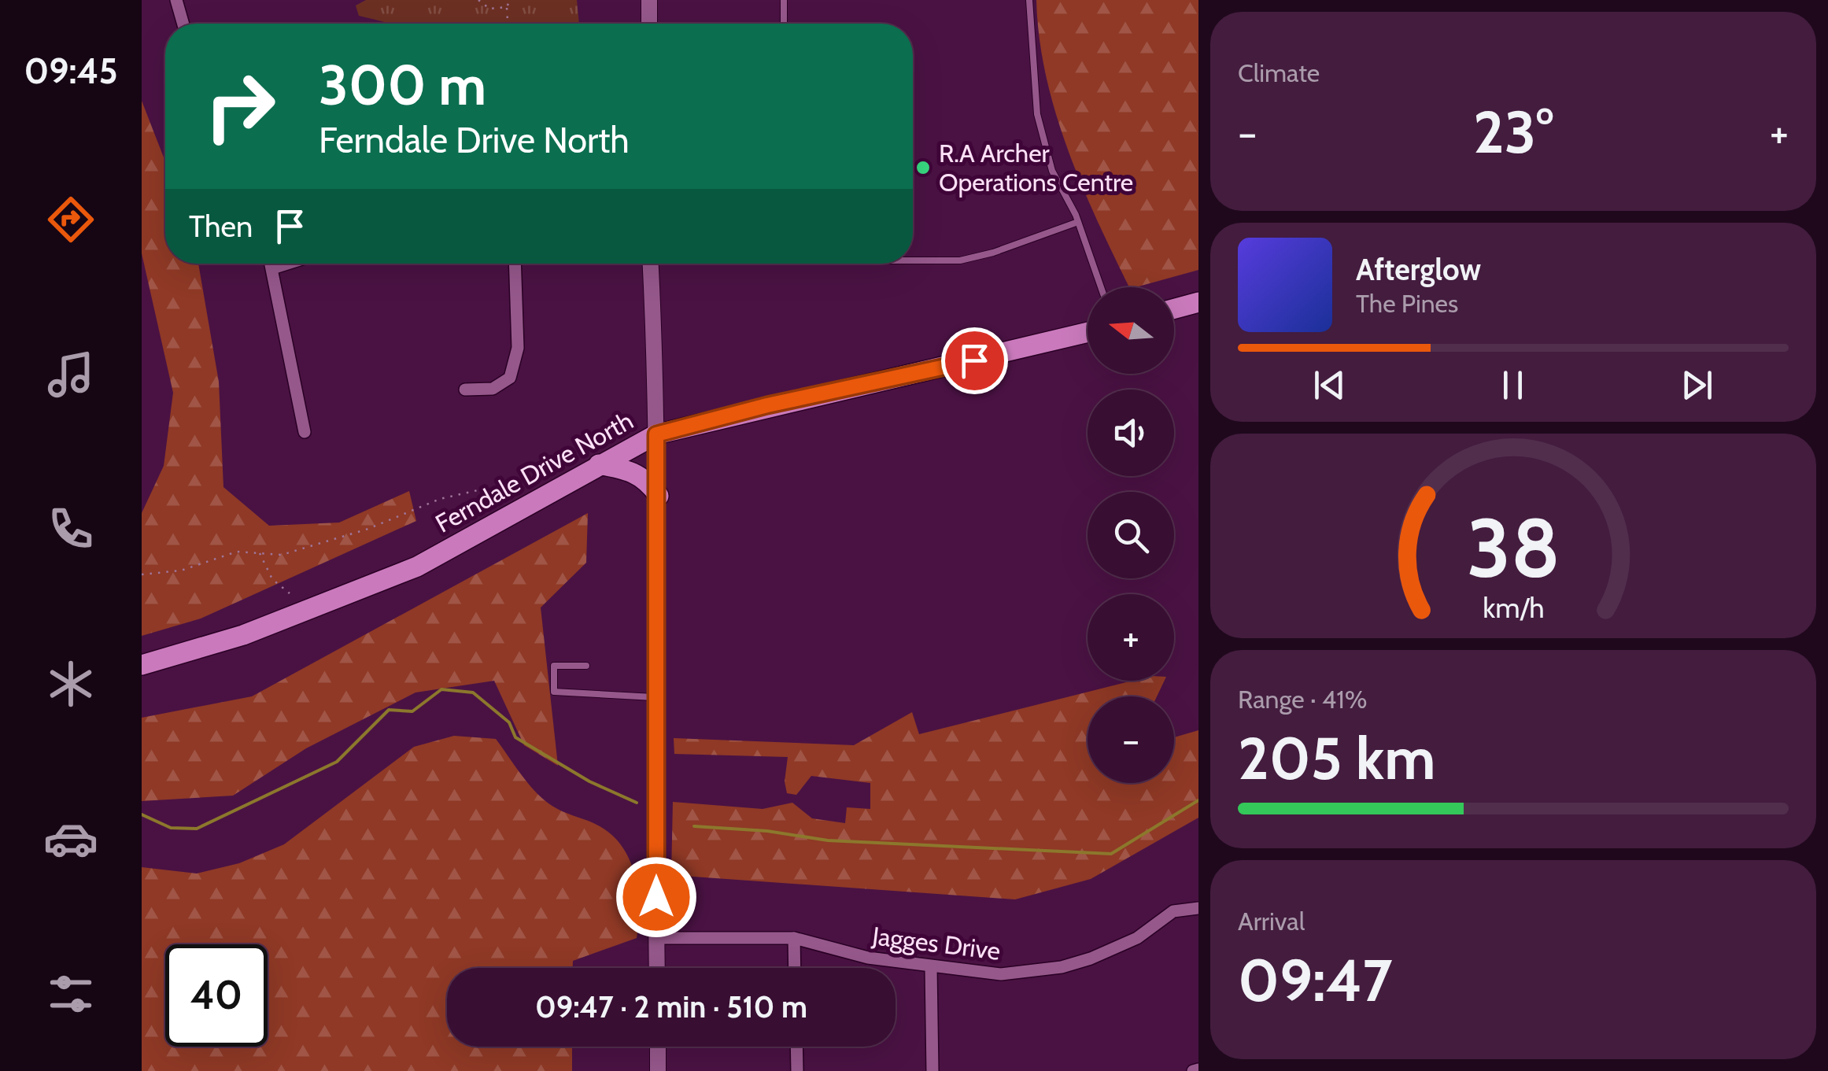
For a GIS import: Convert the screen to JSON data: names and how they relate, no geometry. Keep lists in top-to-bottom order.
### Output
{
  "streets": {
    "main road": ["Ferndale Drive North"],
    "street": ["Jagges Drive"]
  },
  "places": ["R.A Archer Operations Centre"],
  "north": "left",
  "page": {
    "tabs": "09:45",
    "tile": [
      "Climate",
      ["Range · 41%", "205 km"],
      ["Arrival", "09:47"]
    ],
    "turn": ["300 m", "Ferndale Drive North"],
    "heat": ["−", "23°", "+"],
    "then": "Then",
    "song": ["Afterglow", "The Pines"],
    "map_buttons": ["+", "−"],
    "limit": "40",
    "trip": "09:47 · 2 min · 510 m",
    "gauge": ["38", "km/h"]
  }
}
